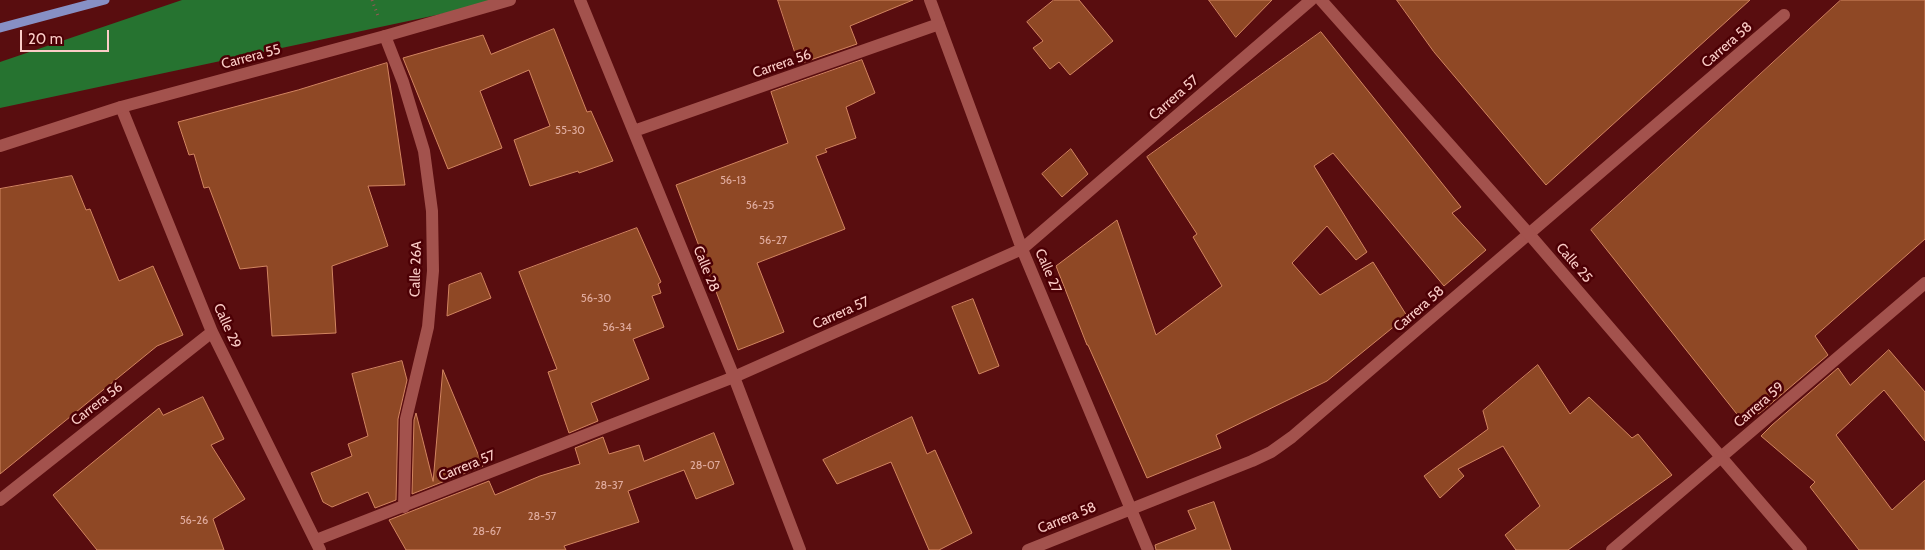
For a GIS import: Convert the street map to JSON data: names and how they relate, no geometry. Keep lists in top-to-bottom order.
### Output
{
  "streets": {
    "street": [
      "Carrera 58",
      "Carrera 55",
      "Carrera 56",
      "Carrera 57",
      "Calle 25",
      "Calle 26A",
      "Calle 28",
      "Calle 27",
      "Calle 29",
      "Carrera 59"
    ]
  },
  "crossings": [
    ["Carrera 58", "Calle 25"],
    ["Carrera 58", "Calle 27"],
    ["Carrera 55", "Calle 26A"],
    ["Carrera 55", "Calle 29"],
    ["Carrera 56", "Calle 28"],
    ["Carrera 56", "Calle 27"],
    ["Carrera 56", "Calle 29"],
    ["Carrera 57", "Calle 26A"],
    ["Carrera 57", "Calle 28"],
    ["Carrera 57", "Calle 27"],
    ["Carrera 57", "Calle 29"],
    ["Calle 25", "Carrera 59"]
  ],
  "house_numbers": [
    "55-30",
    "56-13",
    "56-25",
    "56-27",
    "56-30",
    "56-34",
    "28-07",
    "28-37",
    "28-57",
    "56-26",
    "28-67"
  ],
  "scale_bar": "20 m"
}
